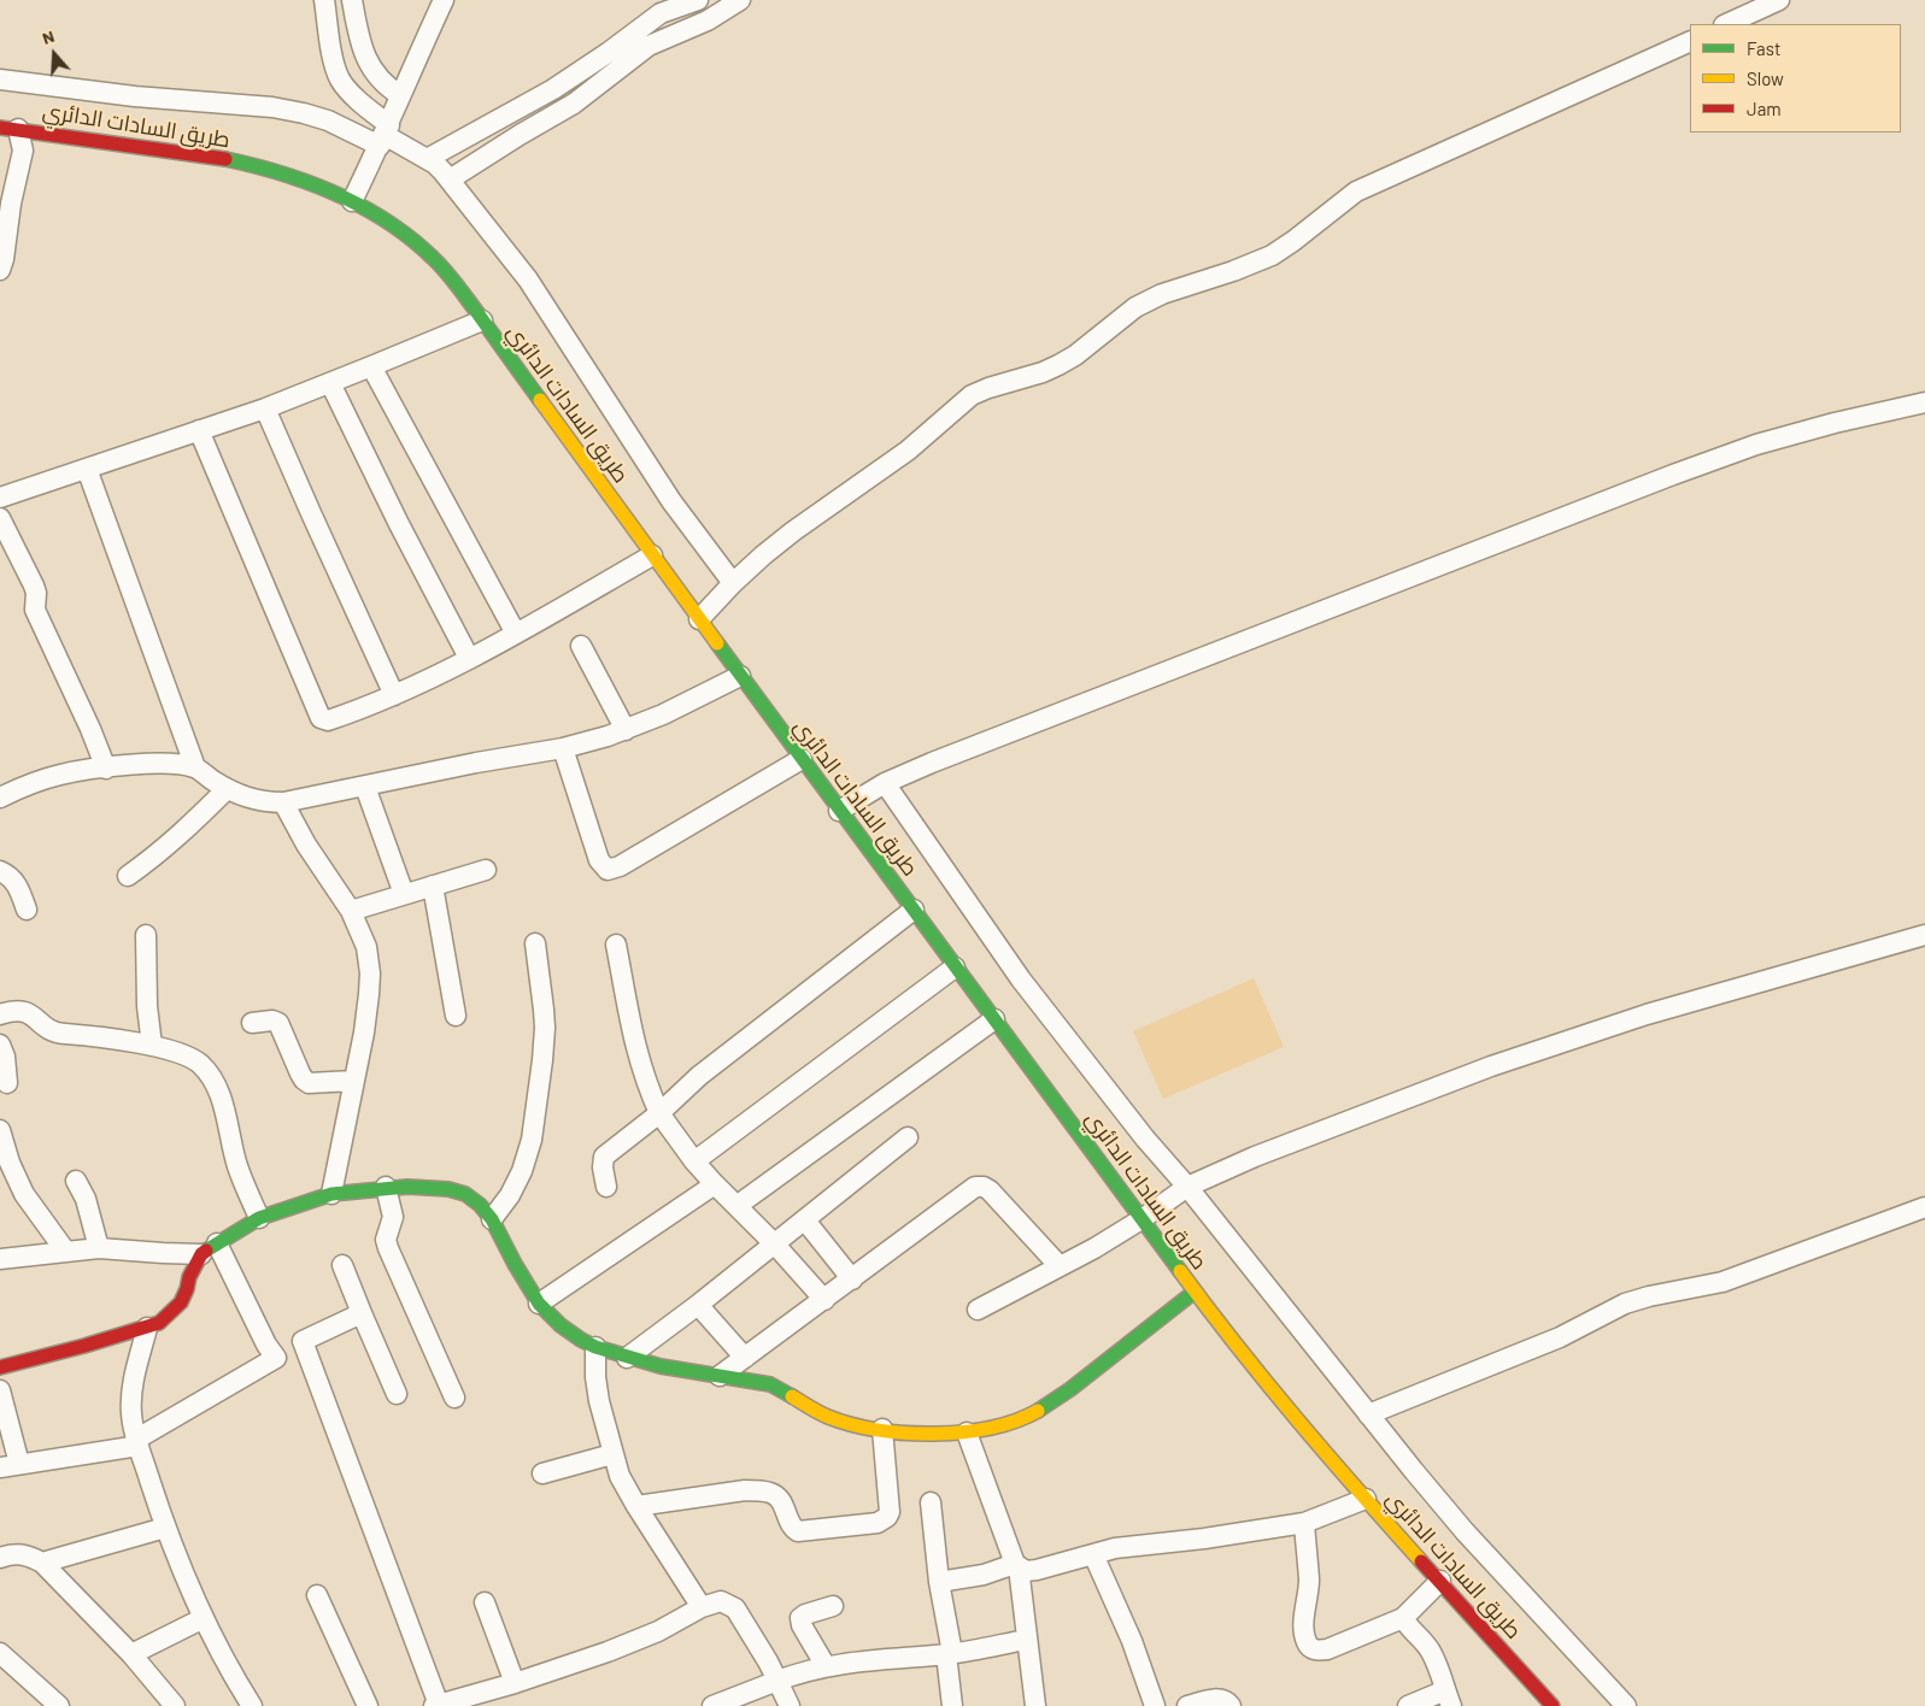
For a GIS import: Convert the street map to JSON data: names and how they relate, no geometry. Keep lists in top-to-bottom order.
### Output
{
  "streets": {
    "main road": ["طريق السادات الدائري"]
  },
  "legend": ["Fast", "Slow", "Jam"],
  "north": "top"
}
